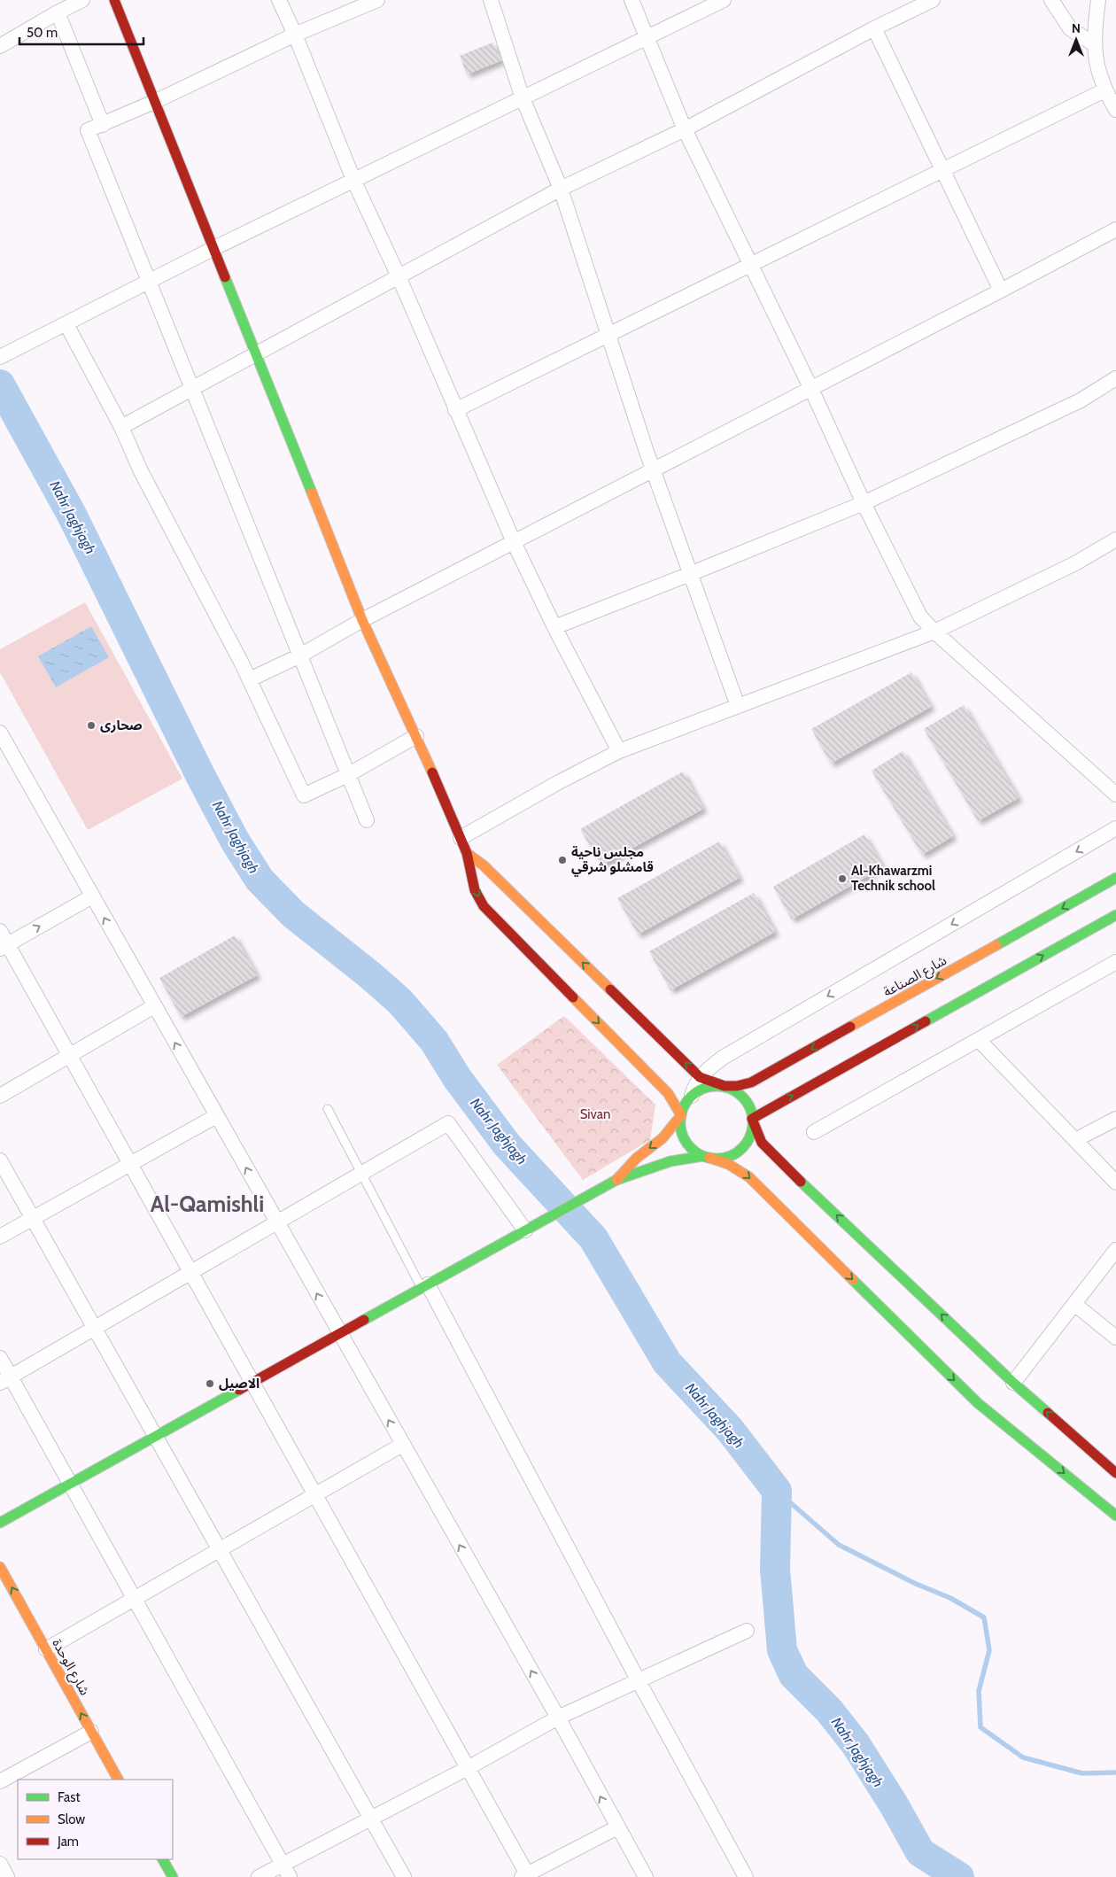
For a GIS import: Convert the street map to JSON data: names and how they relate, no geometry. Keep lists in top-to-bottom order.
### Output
{
  "streets": {
    "street": ["شارع الصناعة", "شارع الوحدة"]
  },
  "one_way": ["شارع الوحدة"],
  "districts": ["Al-Qamishli"],
  "water": ["Nahr Jaghjagh"],
  "parks": ["Sivan"],
  "places": [
    "صحارى",
    "مجلس ناحية قامشلو شرقي",
    "Al-Khawarzmi Technik school",
    "الاصيل"
  ],
  "legend": ["Fast", "Slow", "Jam"],
  "scale_bar": "50 m",
  "north": "top"
}
